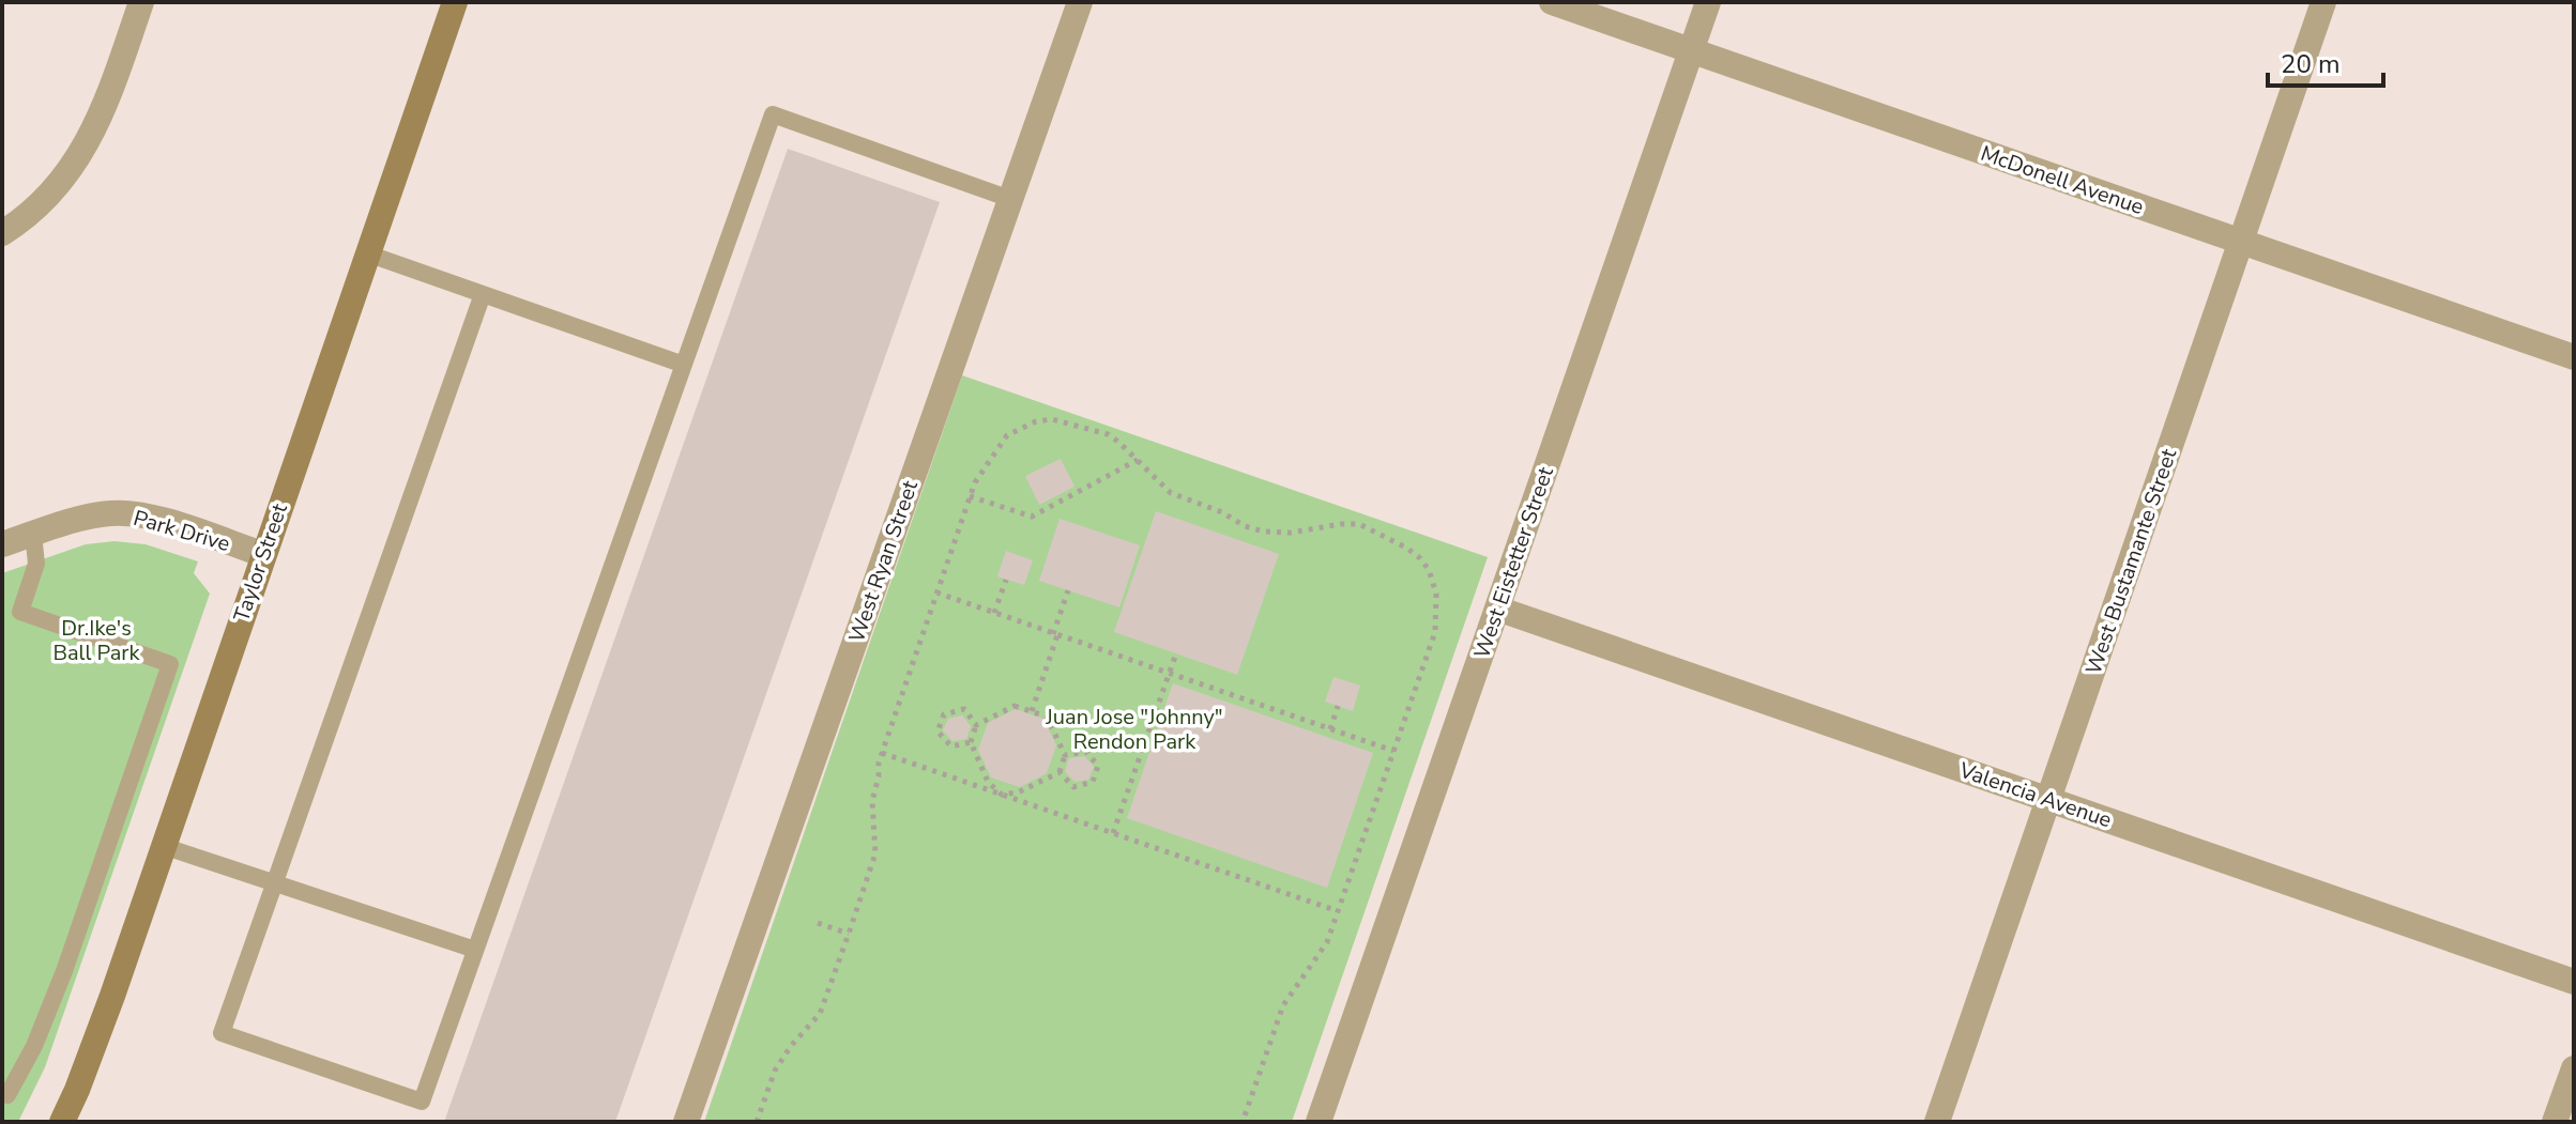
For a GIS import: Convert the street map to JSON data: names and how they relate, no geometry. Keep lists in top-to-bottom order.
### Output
{
  "streets": {
    "street": [
      "McDonell Avenue",
      "Park Drive",
      "West Ryan Street",
      "West Bustamante Street",
      "Taylor Street",
      "West Eistetter Street",
      "Valencia Avenue"
    ]
  },
  "crossings": [
    ["McDonell Avenue", "West Bustamante Street"],
    ["McDonell Avenue", "West Eistetter Street"],
    ["Park Drive", "Taylor Street"],
    ["West Bustamante Street", "Valencia Avenue"],
    ["West Eistetter Street", "Valencia Avenue"]
  ],
  "parks": ["Dr.Ike's Ball Park", "Juan Jose \"Johnny\" Rendon Park"],
  "scale_bar": "20 m"
}
